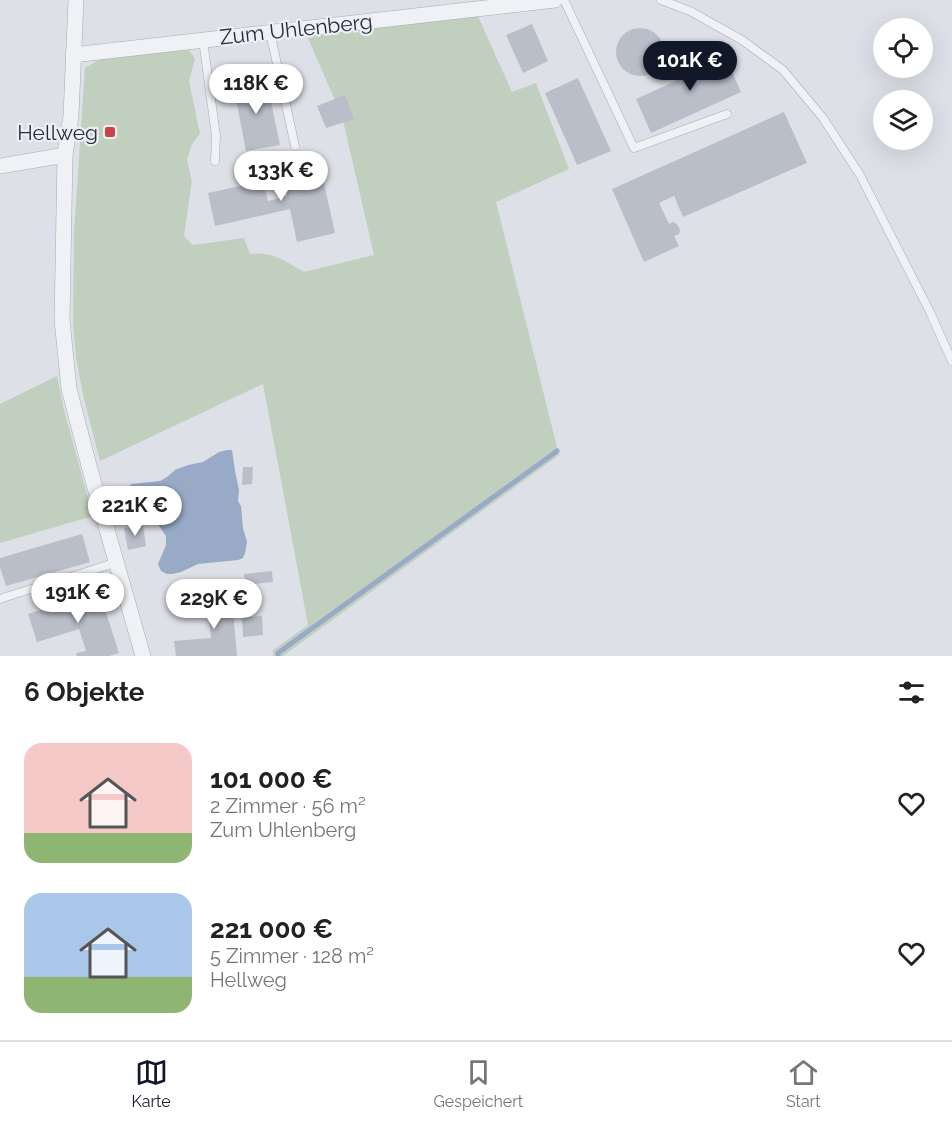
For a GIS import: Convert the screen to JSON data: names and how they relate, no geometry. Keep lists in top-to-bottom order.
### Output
{
  "streets": {
    "street": ["Zum Uhlenberg"]
  },
  "places": {
    "transit": ["Hellweg"]
  },
  "page": {
    "price": [
      "101K €",
      "118K €",
      "133K €",
      "221K €",
      "191K €",
      "229K €"
    ],
    "heading": "6 Objekte",
    "list": [
      {
        "name": "101 000 €",
        "note": "2 Zimmer · 56 m² · Zum Uhlenberg"
      },
      {
        "name": "221 000 €",
        "note": "5 Zimmer · 128 m² · Hellweg"
      }
    ],
    "tabs": ["Karte", "Gespeichert", "Start"]
  }
}
